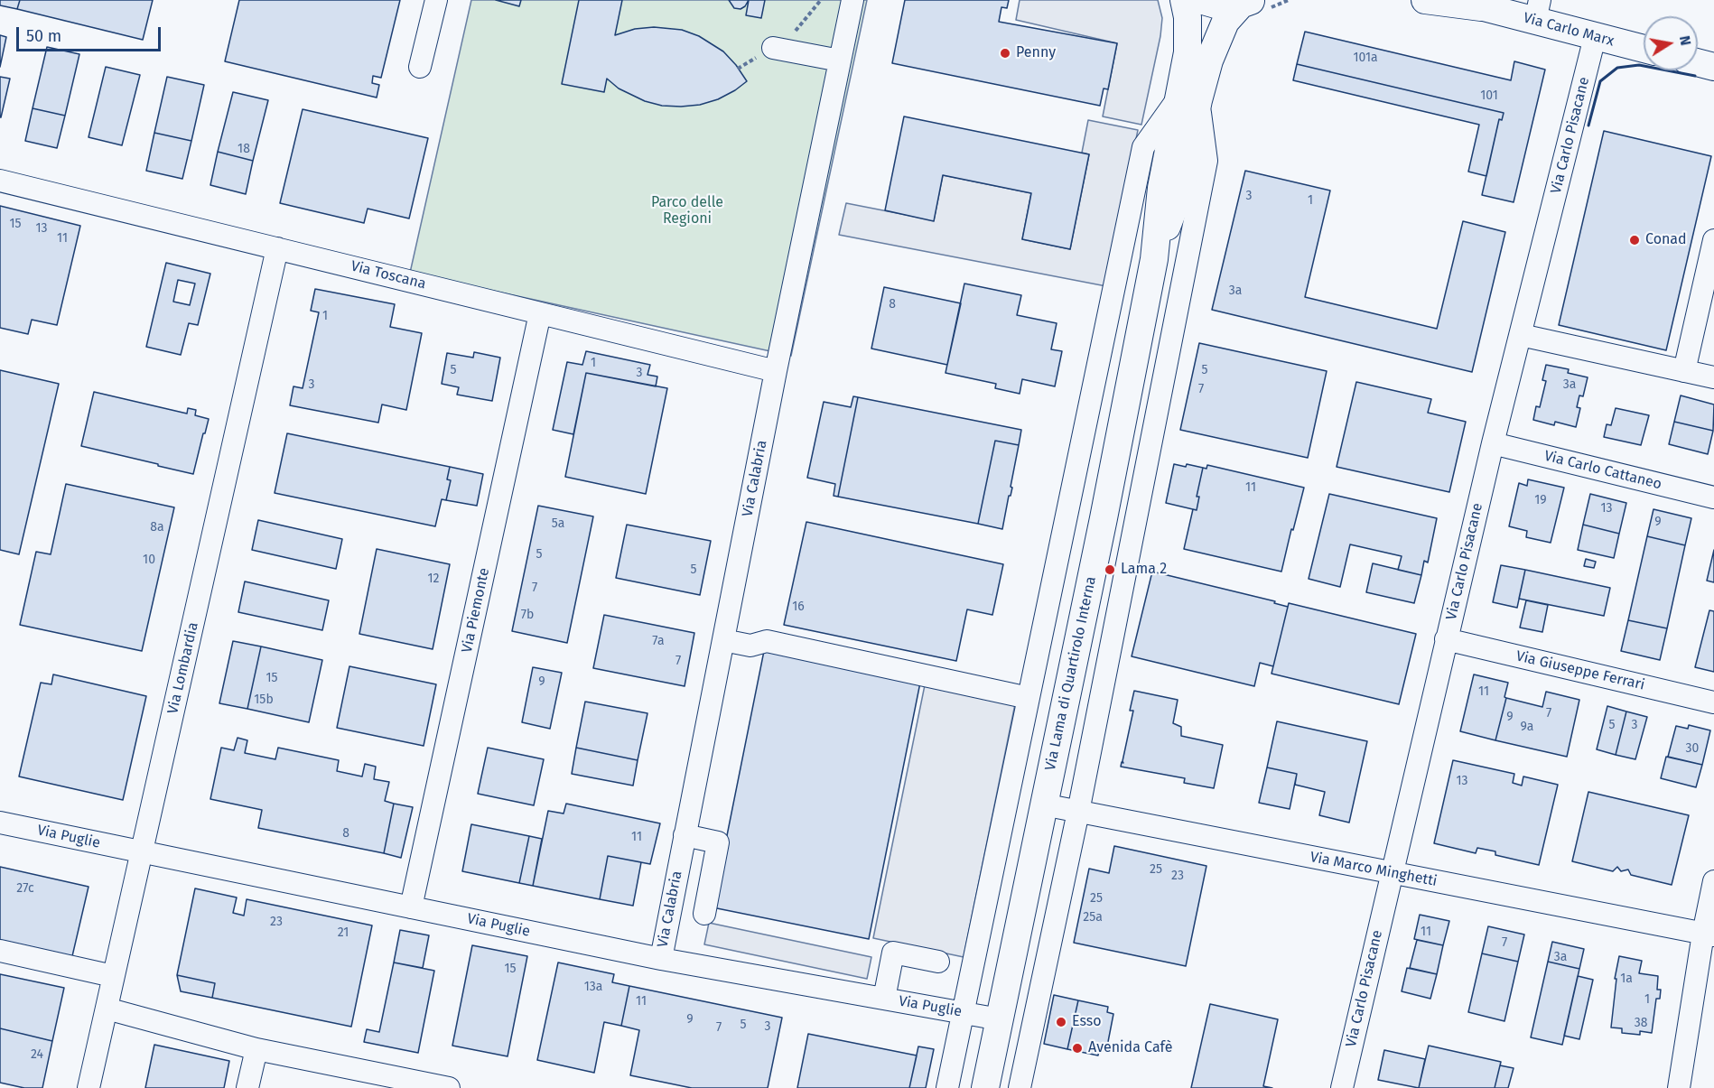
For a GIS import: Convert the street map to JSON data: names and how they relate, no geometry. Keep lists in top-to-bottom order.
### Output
{
  "streets": {
    "main road": ["Via Carlo Marx", "Via Lama di Quartirolo Interna"],
    "street": [
      "Via Carlo Pisacane",
      "Via Toscana",
      "Via Carlo Cattaneo",
      "Via Calabria",
      "Via Piemonte",
      "Via Lombardia",
      "Via Giuseppe Ferrari",
      "Via Puglie",
      "Via Marco Minghetti"
    ]
  },
  "crossings": [
    ["Via Carlo Marx", "Via Carlo Pisacane"],
    ["Via Carlo Pisacane", "Via Carlo Cattaneo"],
    ["Via Carlo Pisacane", "Via Giuseppe Ferrari"],
    ["Via Carlo Pisacane", "Via Marco Minghetti"],
    ["Via Toscana", "Via Calabria"],
    ["Via Toscana", "Via Piemonte"],
    ["Via Toscana", "Via Lombardia"],
    ["Via Calabria", "Via Puglie"],
    ["Via Piemonte", "Via Puglie"],
    ["Via Lombardia", "Via Puglie"],
    ["Via Lama di Quartirolo Interna", "Via Puglie"],
    ["Via Lama di Quartirolo Interna", "Via Marco Minghetti"]
  ],
  "parks": ["Parco delle Regioni"],
  "places": [
    "Penny",
    "Conad",
    "Lama 2",
    "Esso",
    "Avenida Cafè"
  ],
  "house_numbers": [
    "101a",
    "101",
    "18",
    "3",
    "1",
    "15",
    "13",
    "11",
    "3a",
    "8",
    "1",
    "1",
    "5",
    "5",
    "3",
    "3",
    "3a",
    "7",
    "11",
    "19",
    "13",
    "9",
    "5a",
    "8a",
    "5",
    "10",
    "5",
    "12",
    "7",
    "16",
    "7b",
    "7a",
    "7",
    "15",
    "9",
    "11",
    "15b",
    "7",
    "9",
    "5",
    "3",
    "9a",
    "30",
    "13",
    "8",
    "11",
    "25",
    "23",
    "27c",
    "25",
    "25a",
    "23",
    "11",
    "21",
    "7",
    "3a",
    "15",
    "1a",
    "13a",
    "1",
    "11",
    "9",
    "38",
    "5",
    "3",
    "7",
    "24"
  ],
  "scale_bar": "50 m",
  "north": "right"
}
